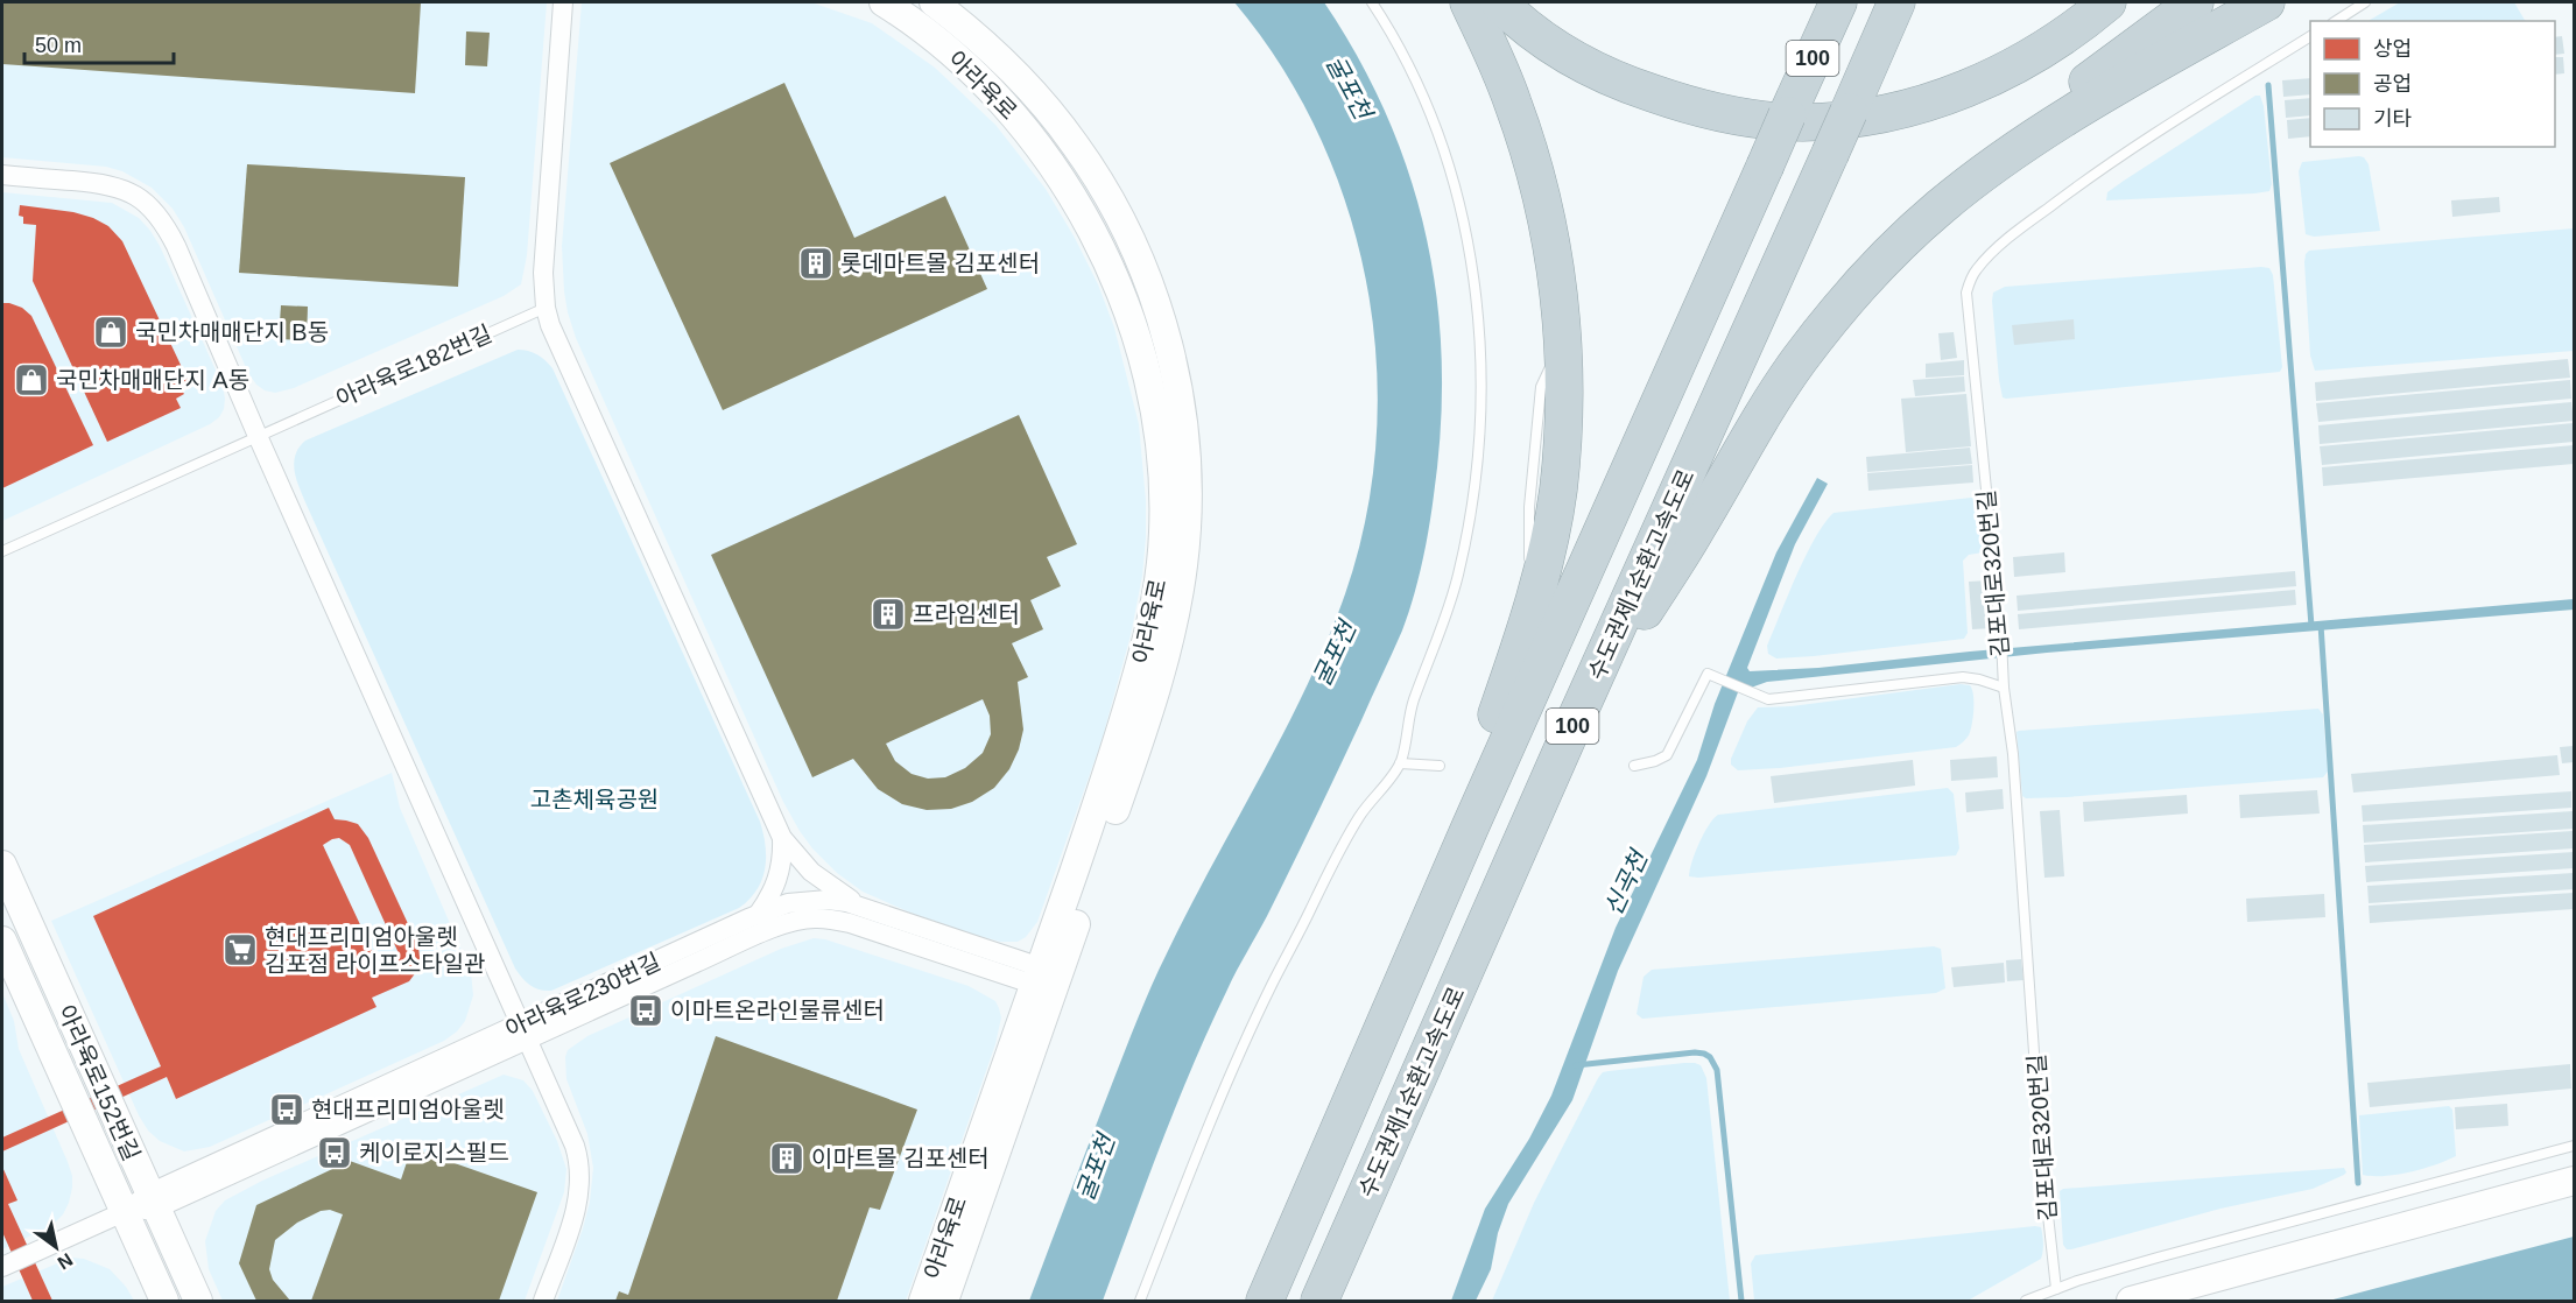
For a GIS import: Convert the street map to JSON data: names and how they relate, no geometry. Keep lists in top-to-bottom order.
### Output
{
  "streets": {
    "highway": ["100", "수도권제1순환고속도로"],
    "street": ["아라육로", "아라육로230번길", "아라육로152번길"],
    "lane": ["아라육로182번길", "김포대로320번길"]
  },
  "crossings": [
    ["아라육로", "아라육로230번길"],
    ["아라육로230번길", "아라육로152번길"]
  ],
  "water": ["굴포천", "신곡천"],
  "parks": ["고촌체육공원"],
  "places": {
    "building": ["롯데마트몰 김포센터", "프라임센터", "이마트몰 김포센터"],
    "shop": ["국민차매매단지 B동", "국민차매매단지 A동"],
    "supermarket": ["현대프리미엄아울렛 김포점 라이프스타일관"],
    "bus stop": ["이마트온라인물류센터", "현대프리미엄아울렛", "케이로지스필드"]
  },
  "legend": ["상업", "공업", "기타"],
  "scale_bar": "50 m",
  "north": "bottom right"
}
